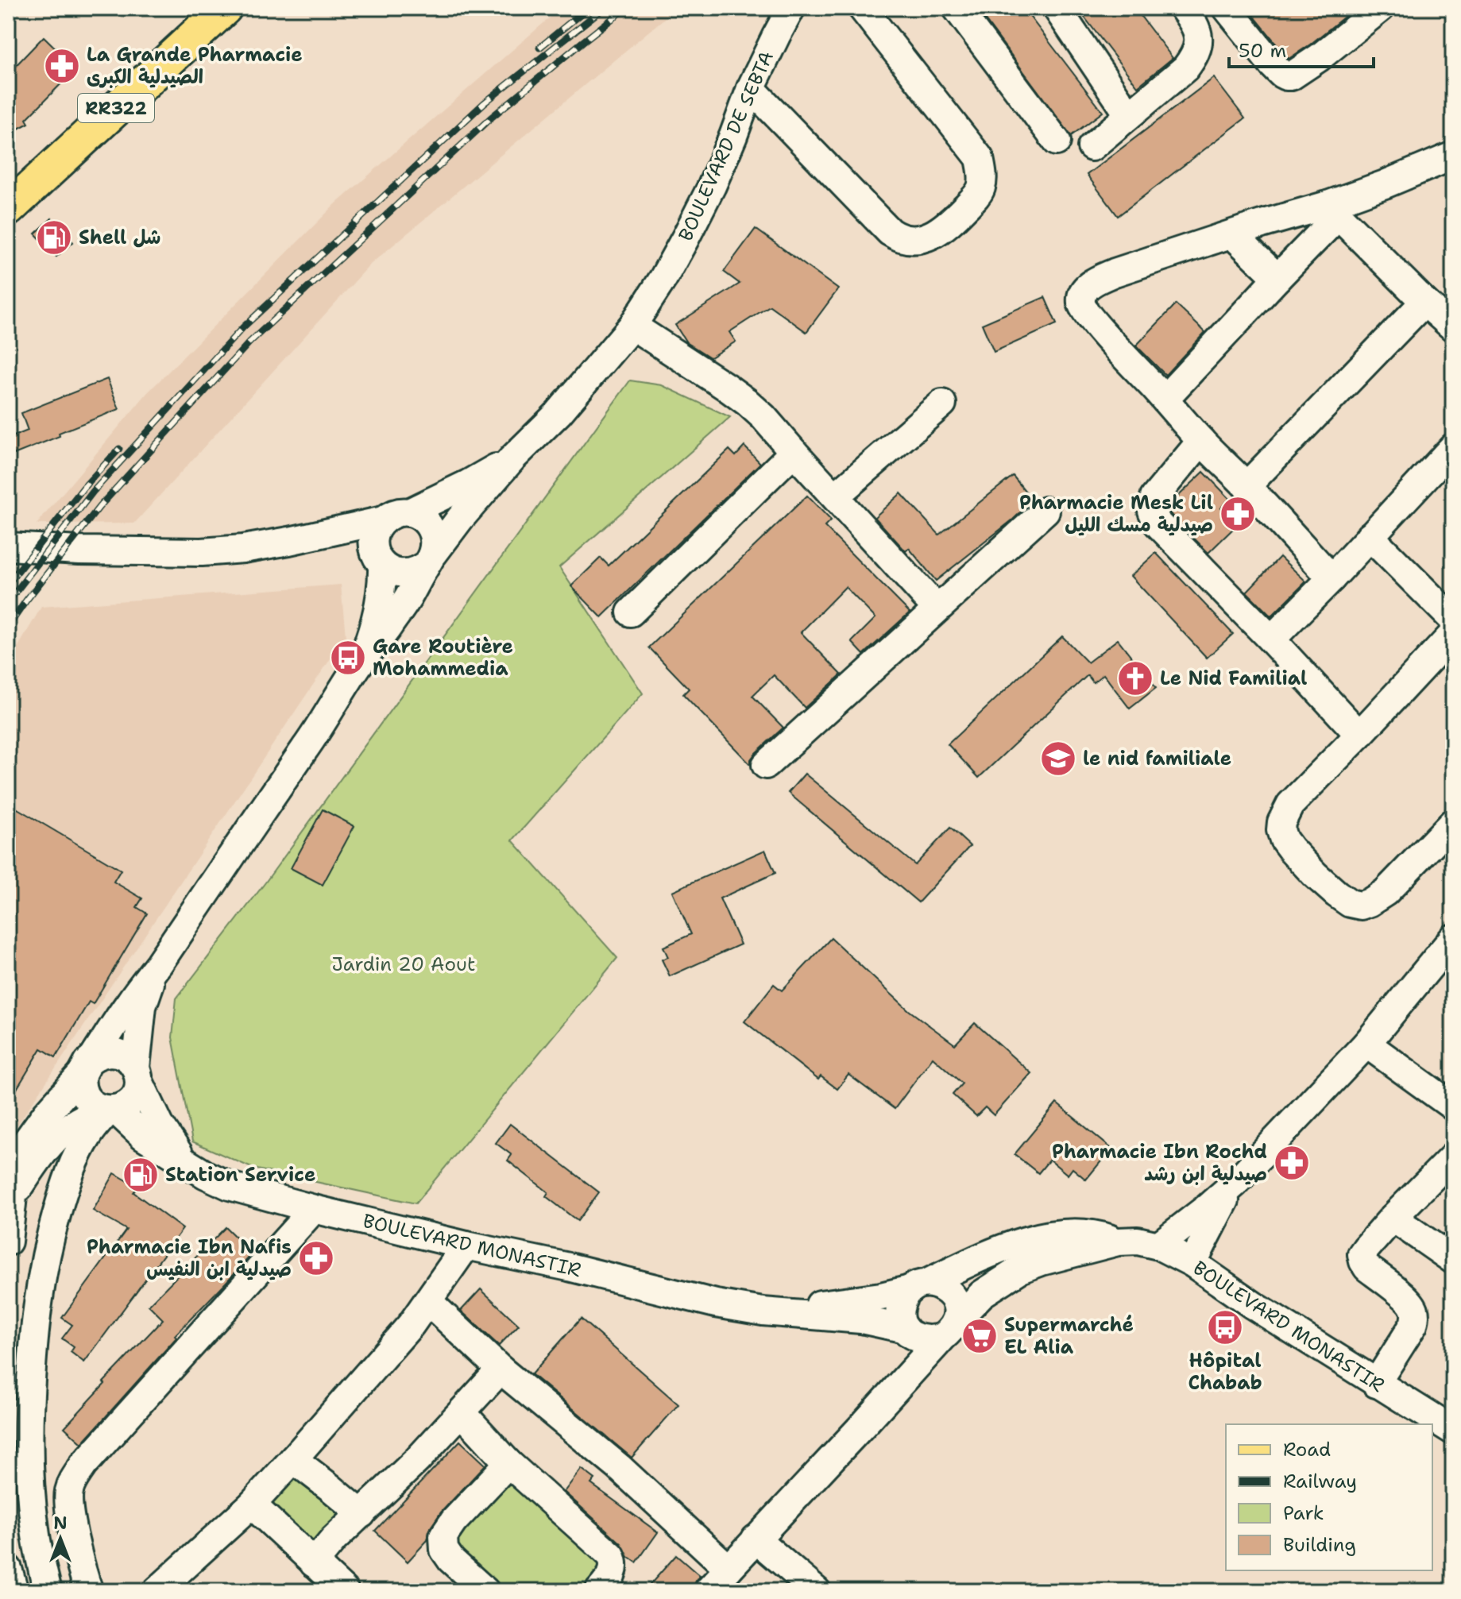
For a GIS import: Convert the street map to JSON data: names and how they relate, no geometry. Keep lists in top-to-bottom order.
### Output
{
  "streets": {
    "main road": ["RR322"],
    "street": ["BOULEVARD DE SEBTA", "BOULEVARD MONASTIR"]
  },
  "parks": ["Jardin 20 Aout"],
  "places": {
    "pharmacy": [
      "La Grande Pharmacie الصيدلية الكبرى",
      "Pharmacie Mesk Lil صيدلية مسك الليل",
      "Pharmacie Ibn Rochd صيدلية ابن رشد",
      "Pharmacie Ibn Nafis صيدلية ابن النفيس"
    ],
    "fuel station": ["Shell شل", "Station Service"],
    "bus stop": ["Gare Routière Mohammedia", "Hôpital Chabab"],
    "church": ["Le Nid Familial"],
    "school or university": ["le nid familiale"],
    "supermarket": ["Supermarché EL Alia"]
  },
  "legend": [
    "Road",
    "Railway",
    "Park",
    "Building"
  ],
  "scale_bar": "50 m",
  "north": "top"
}
